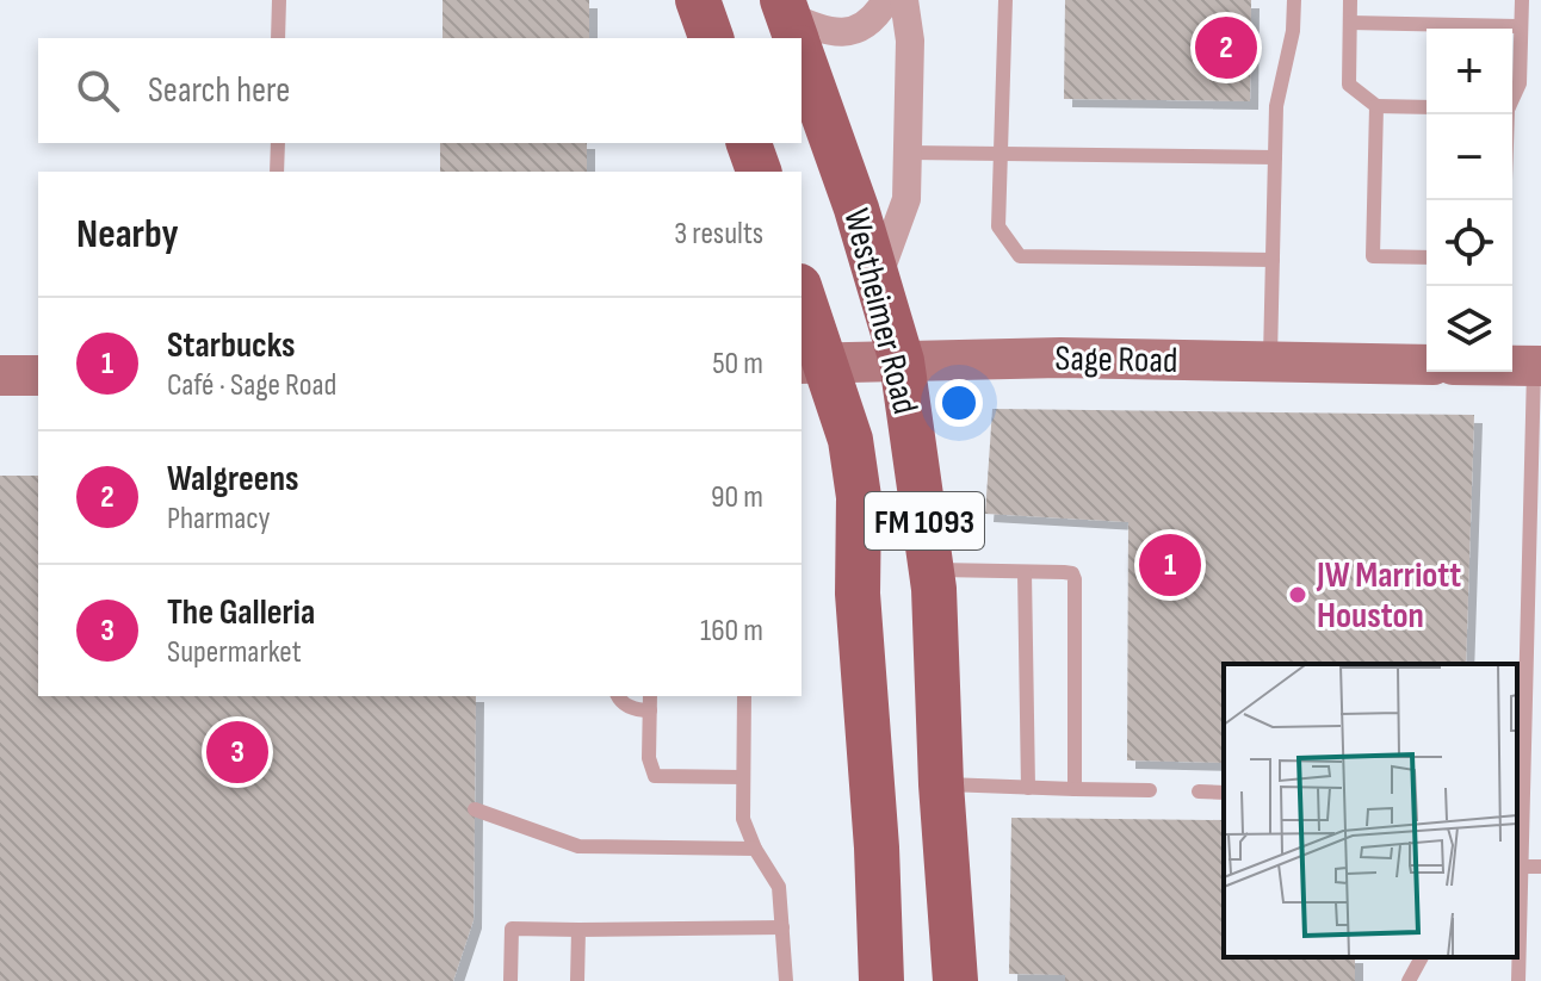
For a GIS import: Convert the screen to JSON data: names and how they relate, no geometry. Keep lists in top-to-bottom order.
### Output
{
  "streets": {
    "main road": ["Westheimer Road", "Sage Road", "FM 1093"]
  },
  "crossings": [
    ["Westheimer Road", "Sage Road"]
  ],
  "places": ["JW Marriott Houston"],
  "page": {
    "pins": ["2", "1", "3"],
    "map_buttons": ["+", "−"],
    "search": "Search here",
    "heading": ["Nearby", "3 results"],
    "list": [
      {
        "mark": "1",
        "name": "Starbucks",
        "note": "Café · Sage Road",
        "value": "50 m"
      },
      {
        "mark": "2",
        "name": "Walgreens",
        "note": "Pharmacy",
        "value": "90 m"
      },
      {
        "mark": "3",
        "name": "The Galleria",
        "note": "Supermarket",
        "value": "160 m"
      }
    ]
  }
}
